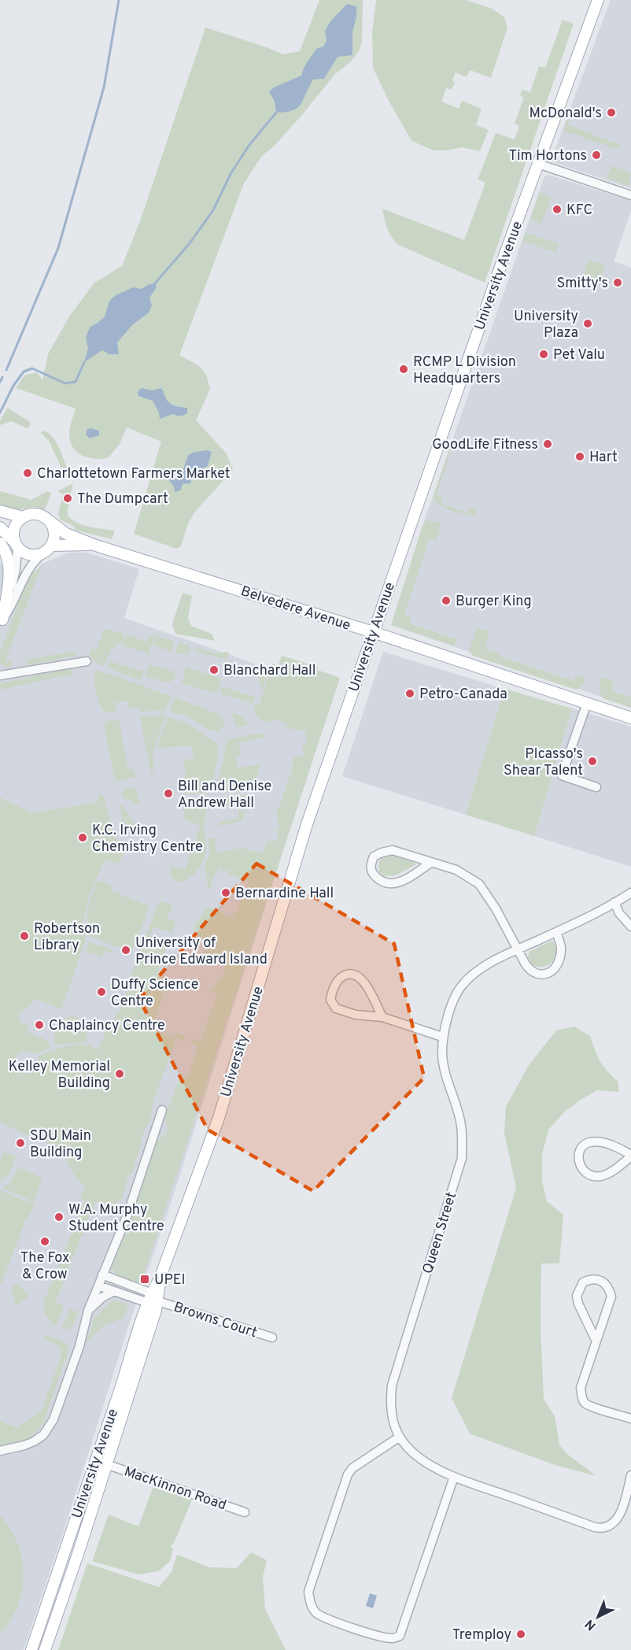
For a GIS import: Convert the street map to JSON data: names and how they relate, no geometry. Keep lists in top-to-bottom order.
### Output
{
  "streets": {
    "main road": ["University Avenue", "Belvedere Avenue"],
    "street": ["Queen Street", "Browns Court", "MacKinnon Road"]
  },
  "crossings": [
    ["University Avenue", "Belvedere Avenue"],
    ["University Avenue", "Browns Court"],
    ["University Avenue", "MacKinnon Road"]
  ],
  "places": {
    "other": [
      "McDonald's",
      "Tim Hortons",
      "KFC",
      "Smitty's",
      "University Plaza",
      "Pet Valu",
      "RCMP L Division Headquarters",
      "GoodLife Fitness",
      "Hart",
      "Charlottetown Farmers Market",
      "The Dumpcart",
      "Burger King",
      "Blanchard Hall",
      "Petro-Canada",
      "PIcasso's Shear Talent",
      "Bill and Denise Andrew Hall",
      "K.C. Irving Chemistry Centre",
      "Bernardine Hall",
      "Robertson Library",
      "University of Prince Edward Island",
      "Duffy Science Centre",
      "Chaplaincy Centre",
      "Kelley Memorial Building",
      "SDU Main Building",
      "W.A. Murphy Student Centre",
      "The Fox & Crow",
      "Tremploy"
    ],
    "transit": ["UPEI"]
  },
  "north": "bottom left"
}
